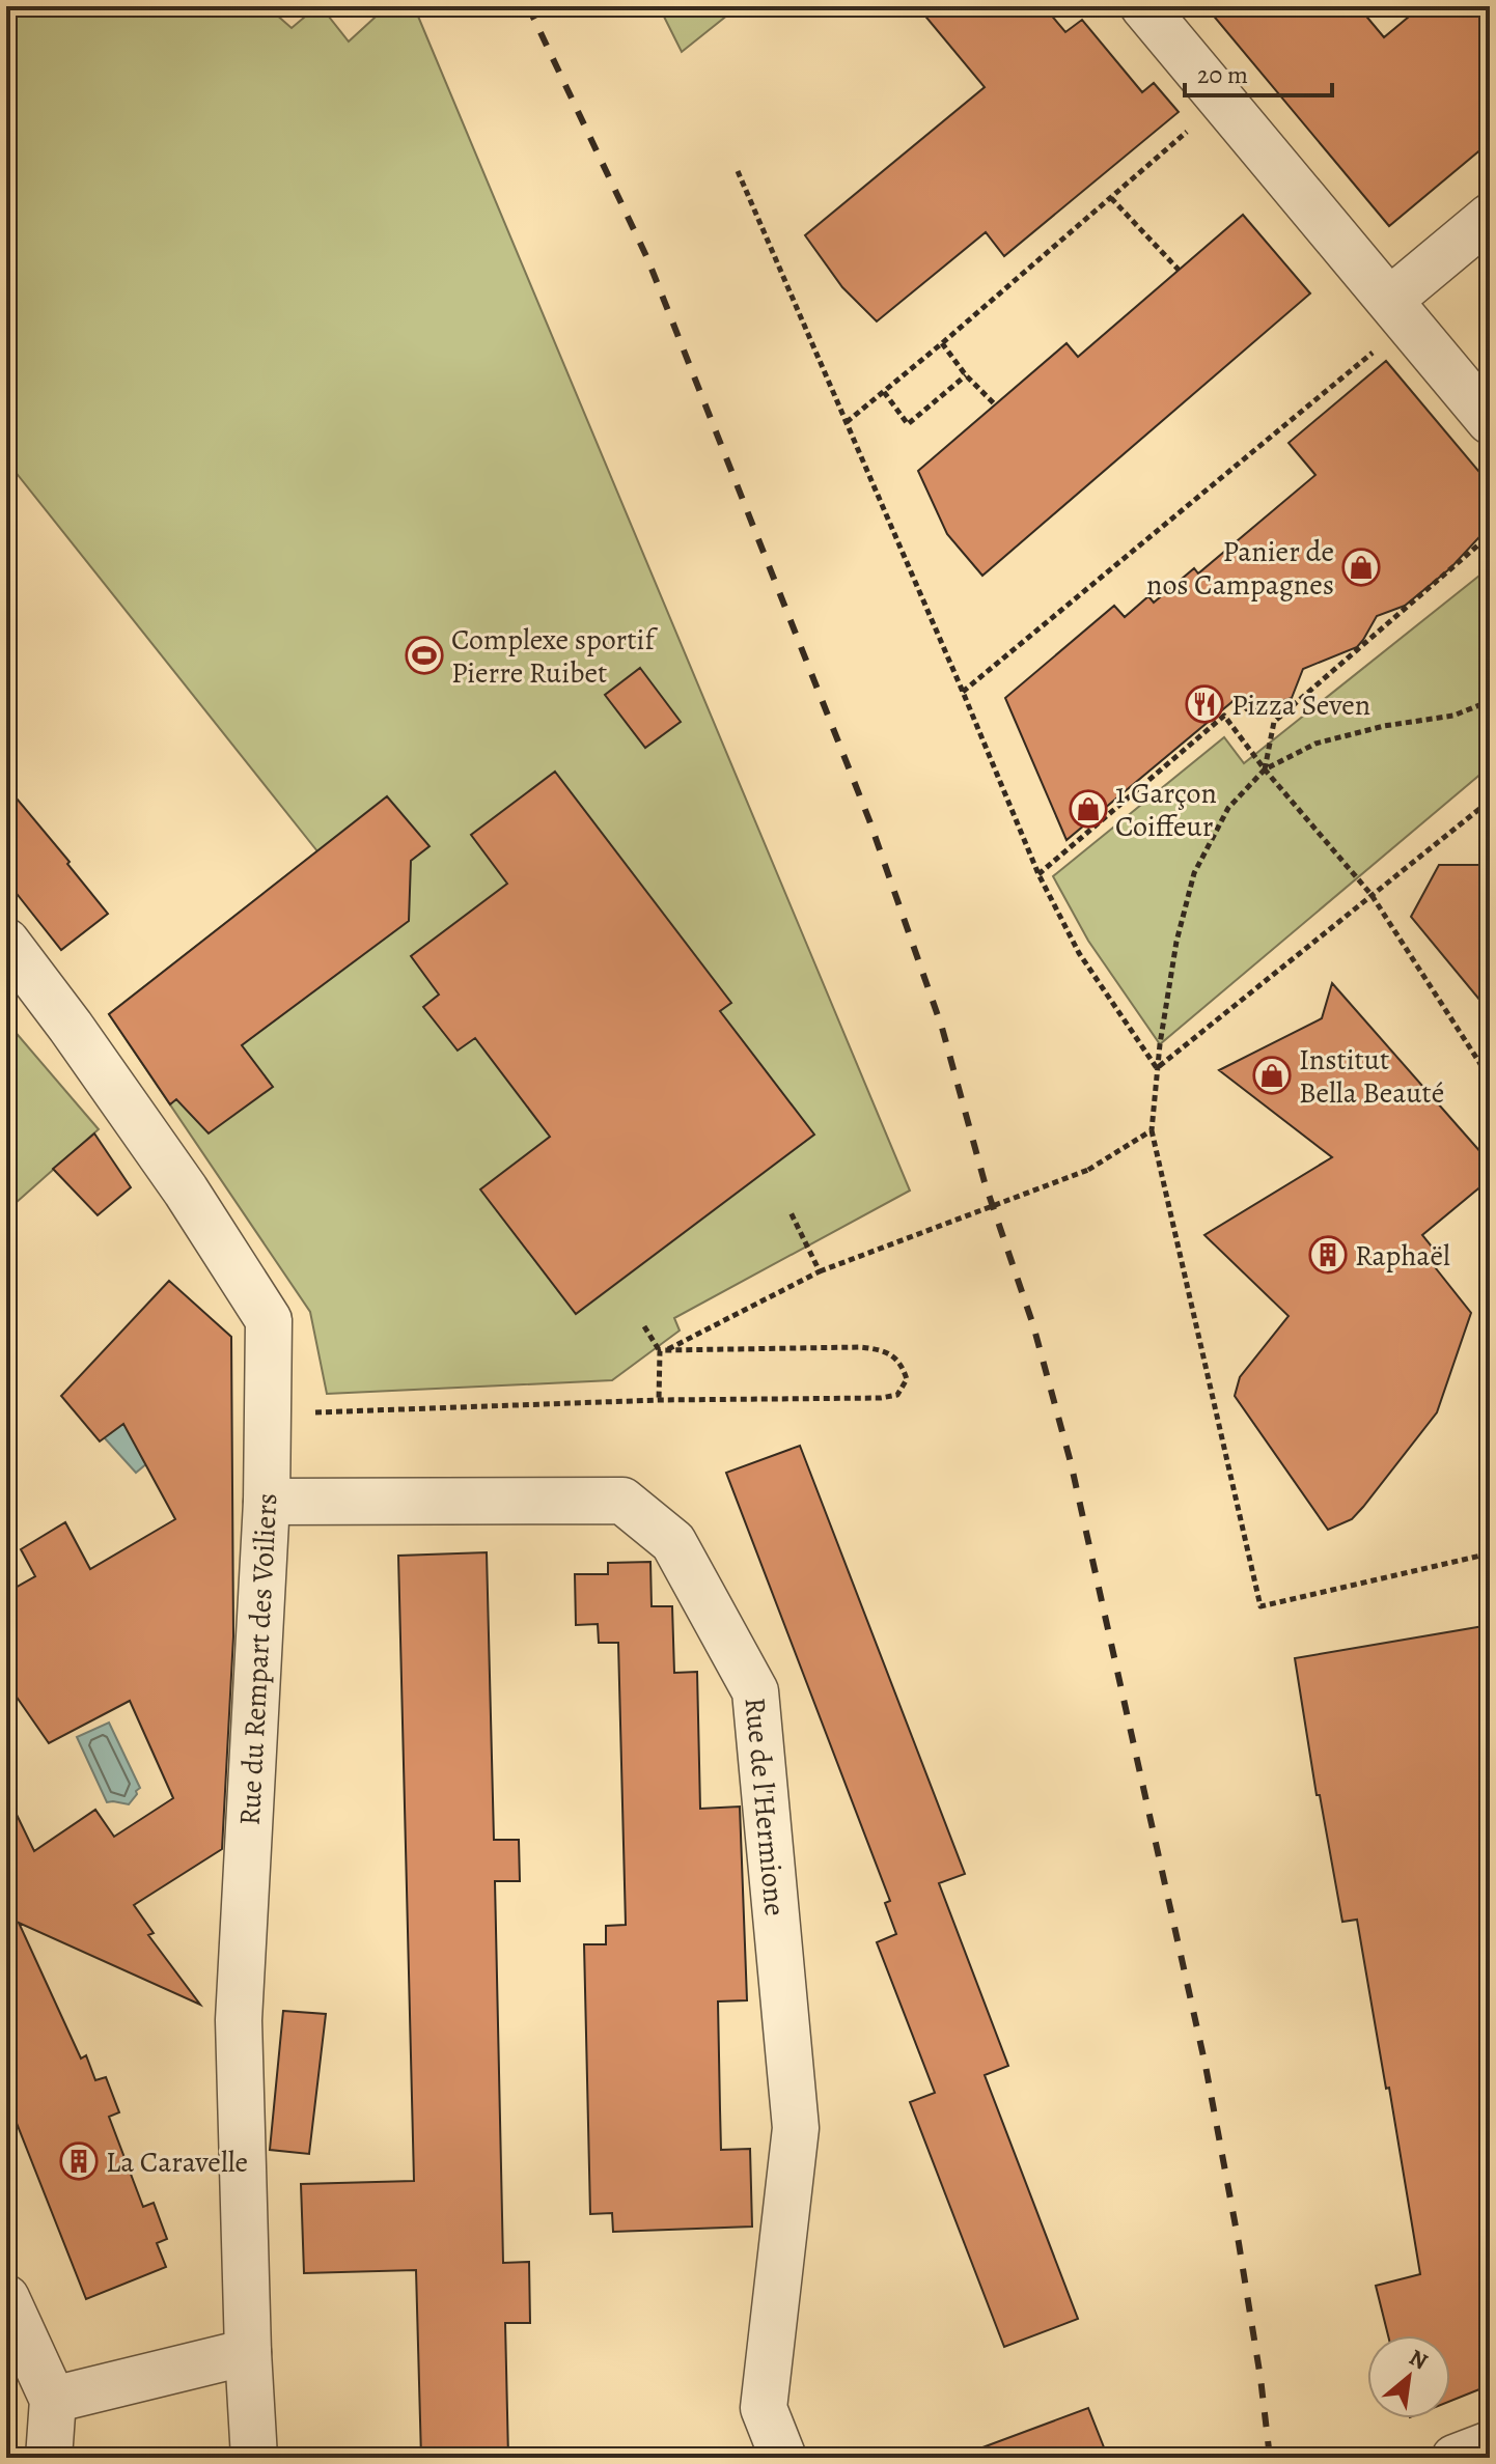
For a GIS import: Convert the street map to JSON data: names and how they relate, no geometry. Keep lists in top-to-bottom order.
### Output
{
  "streets": {
    "street": ["Rue du Rempart des Voiliers", "Rue de l'Hermione"]
  },
  "crossings": [
    ["Rue du Rempart des Voiliers", "Rue de l'Hermione"]
  ],
  "places": {
    "shop": ["Panier de nos Campagnes", "1 Garçon Coiffeur", "Institut Bella Beauté"],
    "sports": ["Complexe sportif Pierre Ruibet"],
    "restaurant": ["Pizza Seven"],
    "building": ["Raphaël", "La Caravelle"]
  },
  "scale_bar": "20 m",
  "north": "top right"
}
